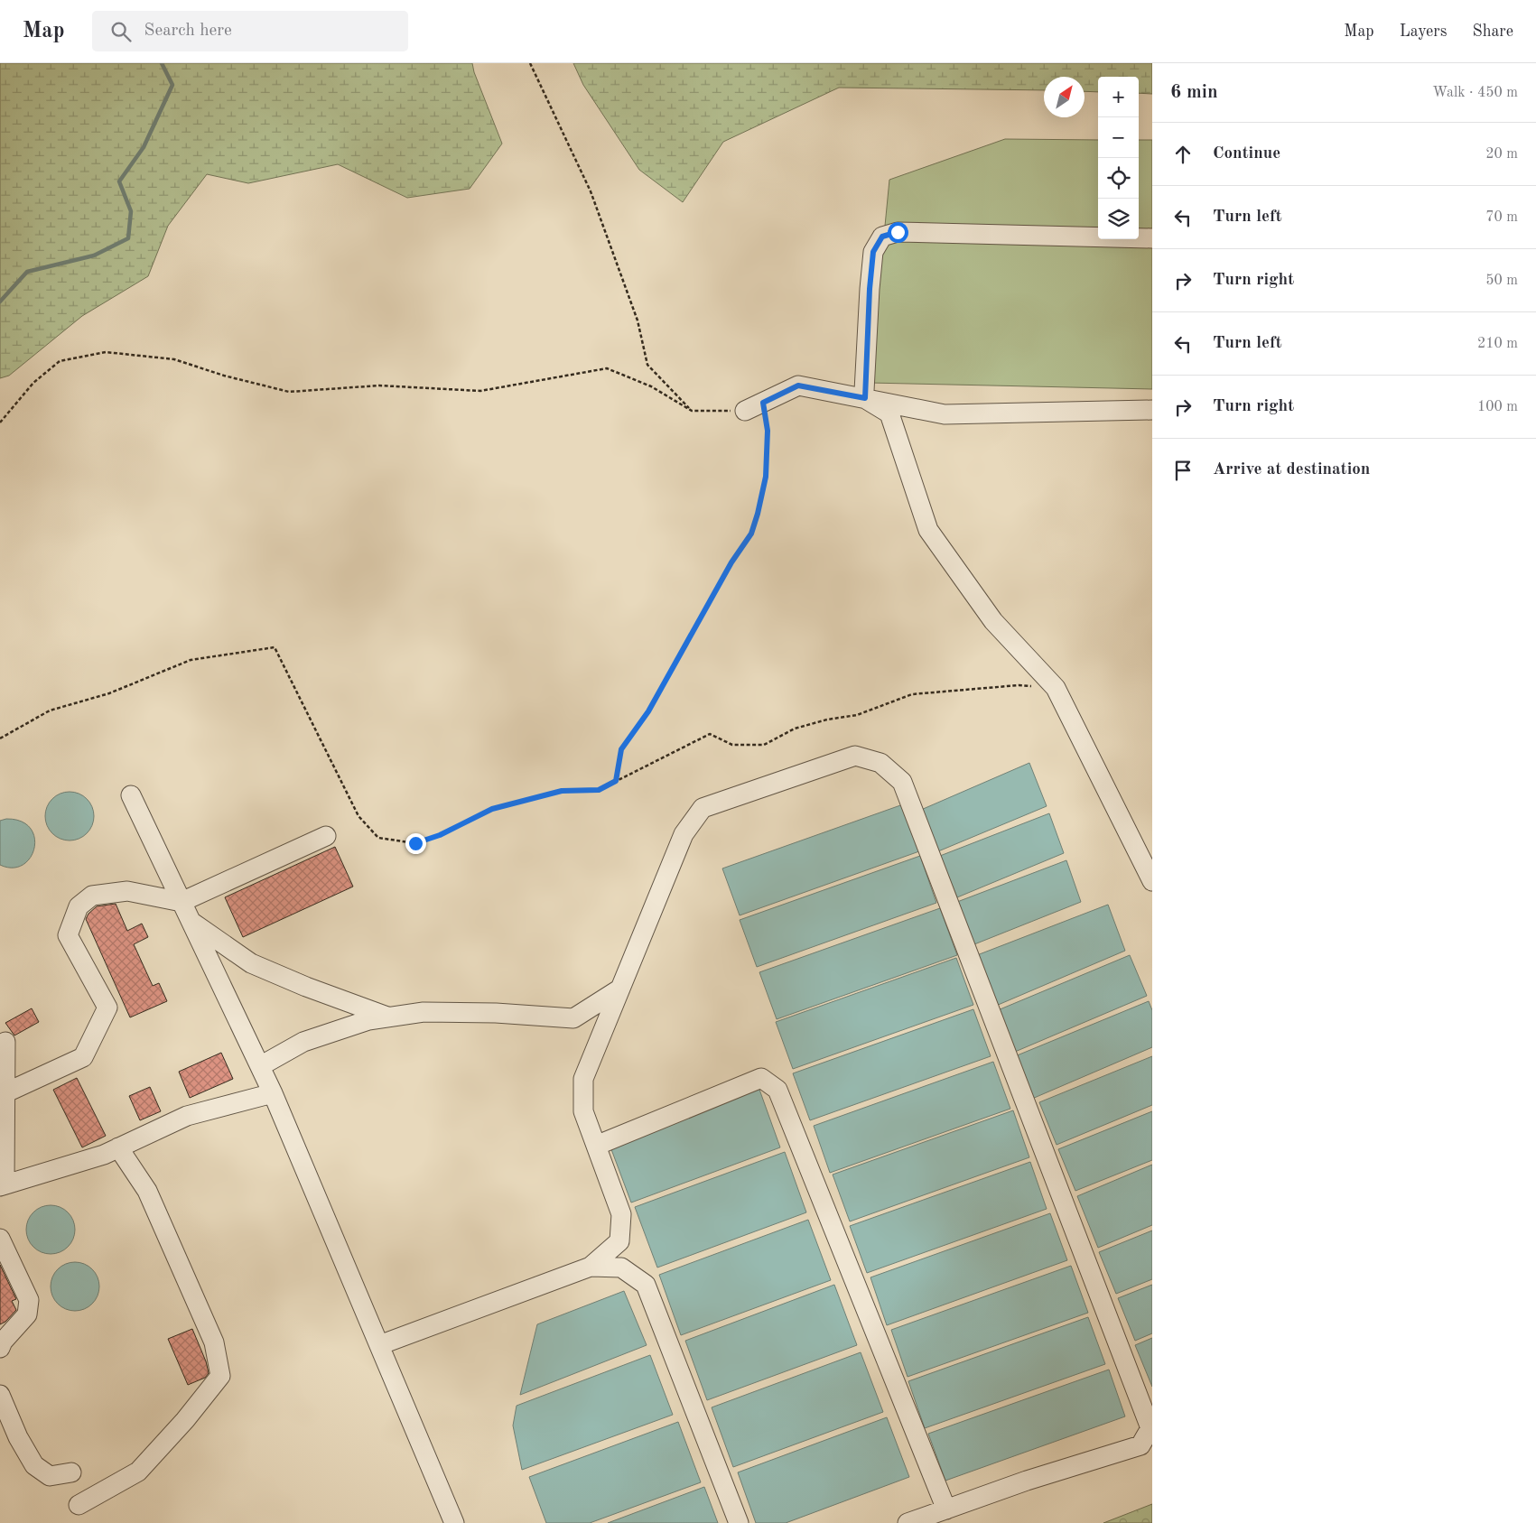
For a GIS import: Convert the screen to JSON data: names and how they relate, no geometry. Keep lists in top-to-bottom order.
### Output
{
  "north": "top right",
  "page": {
    "header": "Map",
    "search": "Search here",
    "nav": ["Map", "Layers", "Share"],
    "heading": ["6 min", "Walk · 450 m"],
    "map_buttons": ["+", "−"],
    "list": [
      ["Continue", "20 m"],
      ["Turn left", "70 m"],
      ["Turn right", "50 m"],
      ["Turn left", "210 m"],
      ["Turn right", "100 m"],
      "Arrive at destination"
    ]
  }
}
